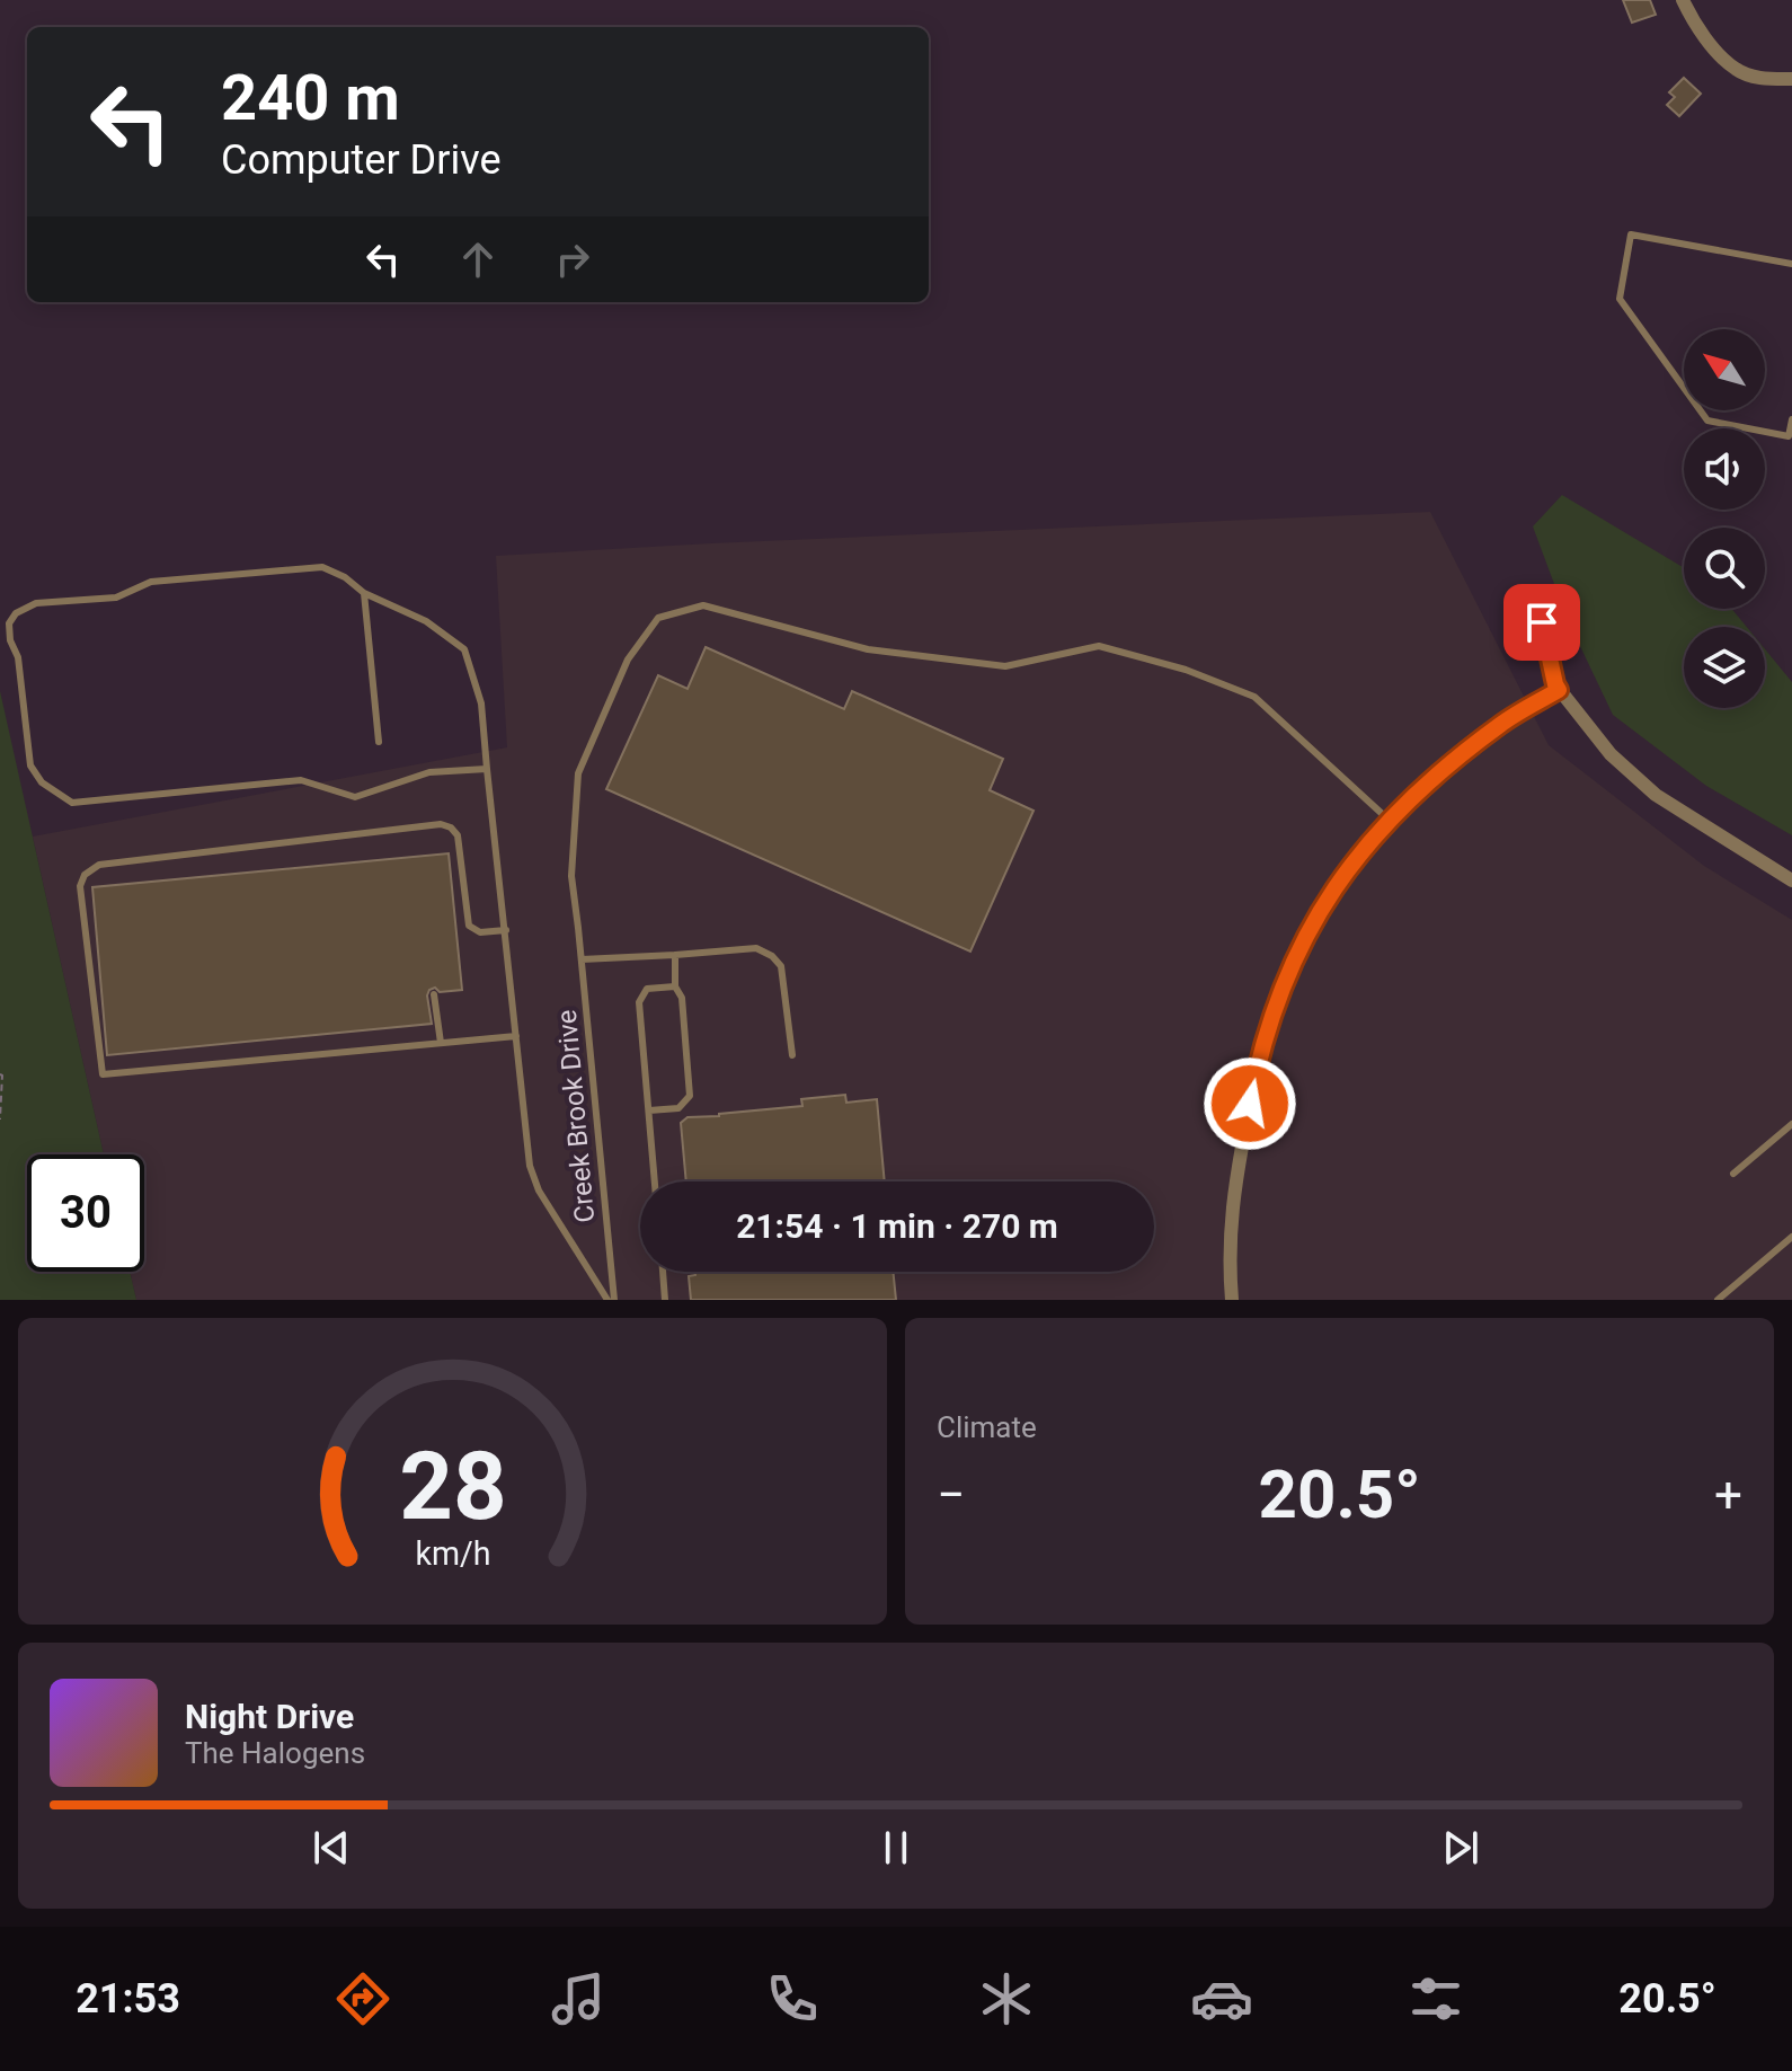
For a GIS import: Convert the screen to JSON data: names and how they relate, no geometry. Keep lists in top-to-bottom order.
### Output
{
  "streets": {
    "lane": ["Creek Brook Drive"]
  },
  "north": "top left",
  "page": {
    "turn": ["240 m", "Computer Drive"],
    "limit": "30",
    "trip": "21:54 · 1 min · 270 m",
    "tile": "Climate",
    "heat": ["−", "20.5°", "+"],
    "song": ["Night Drive", "The Halogens"],
    "tabs": ["21:53", "20.5°"],
    "gauge": ["28", "km/h"]
  }
}
